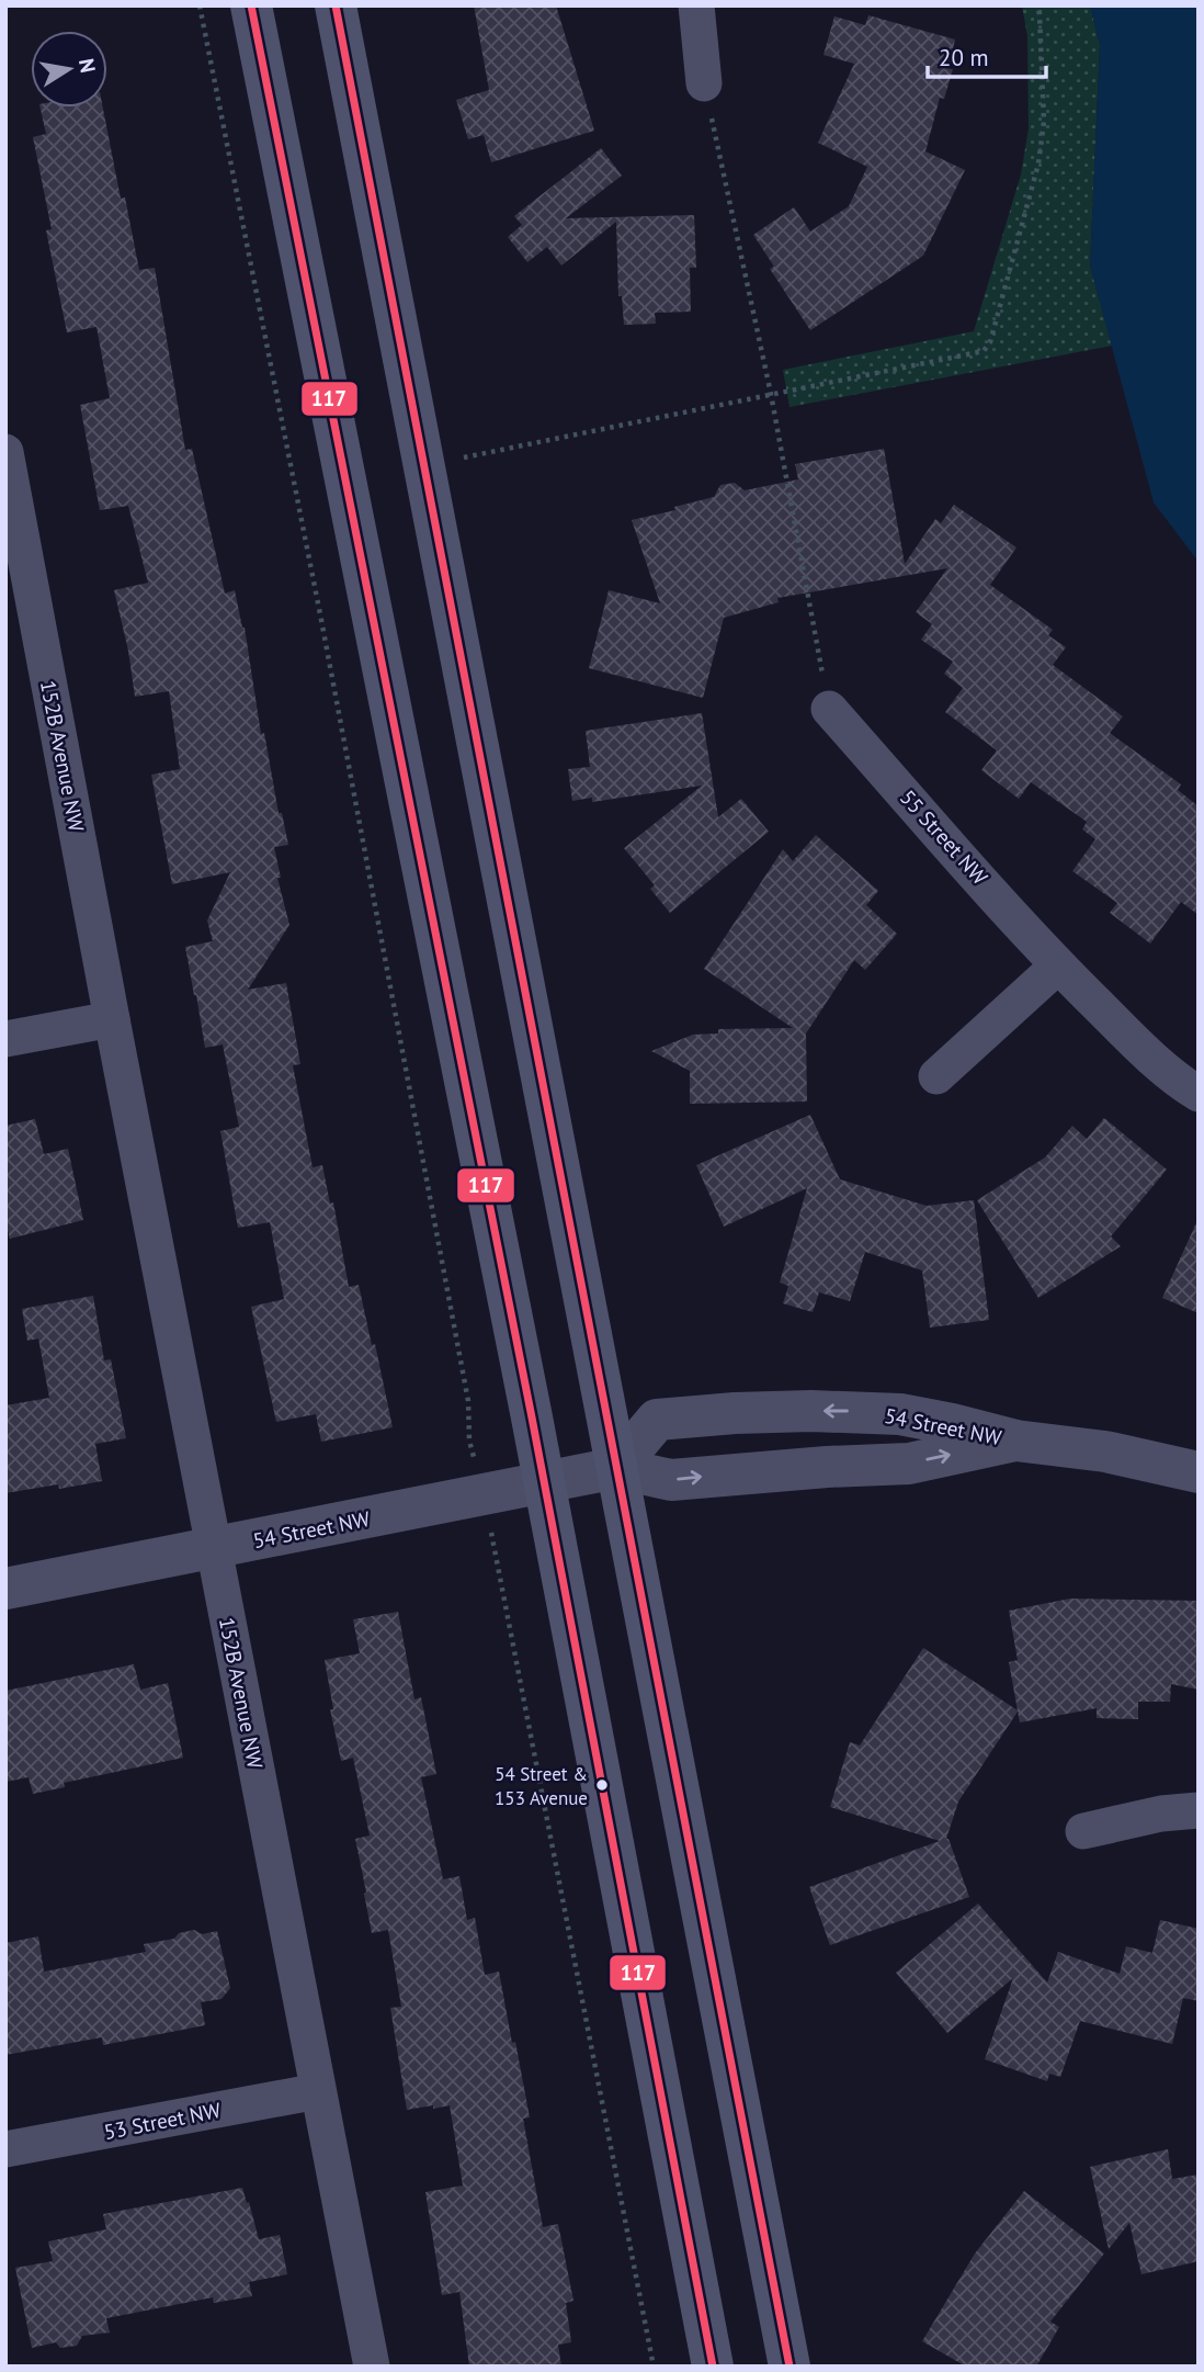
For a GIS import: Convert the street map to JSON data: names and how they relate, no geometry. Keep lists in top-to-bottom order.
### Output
{
  "streets": {
    "street": [
      "152B Avenue NW",
      "55 Street NW",
      "54 Street NW",
      "53 Street NW"
    ]
  },
  "crossings": [
    ["152B Avenue NW", "54 Street NW"],
    ["152B Avenue NW", "53 Street NW"]
  ],
  "places": ["54 Street & 153 Avenue"],
  "lines": ["transit line 117"],
  "scale_bar": "20 m",
  "north": "right"
}
